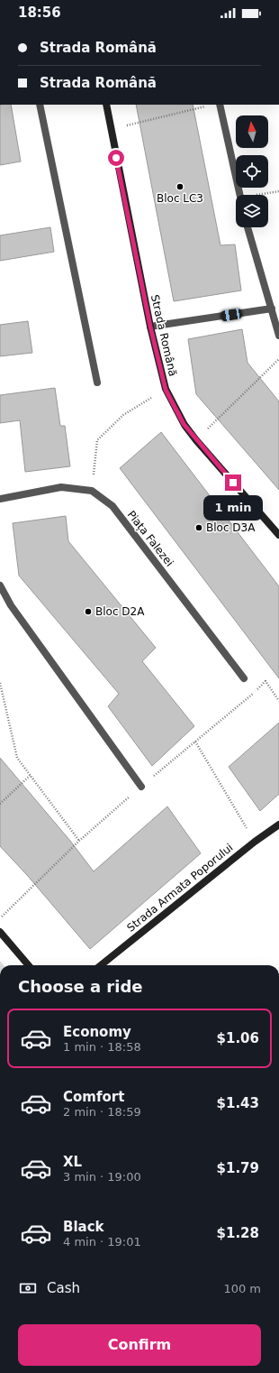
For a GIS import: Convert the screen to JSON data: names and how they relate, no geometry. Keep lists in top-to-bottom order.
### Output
{
  "streets": {
    "street": ["Strada Română", "Piața Falezei", "Strada Armata Poporului"]
  },
  "places": ["Bloc LC3", "Bloc D3A", "Bloc D2A"],
  "north": "top",
  "page": {
    "status": "18:56",
    "banner": ["Strada Română", "Strada Română"],
    "bubble": "1 min",
    "heading": "Choose a ride",
    "list": [
      {
        "name": "Economy",
        "note": "1 min · 18:58",
        "value": "$1.06"
      },
      {
        "name": "Comfort",
        "note": "2 min · 18:59",
        "value": "$1.43"
      },
      {
        "name": "XL",
        "note": "3 min · 19:00",
        "value": "$1.79"
      },
      {
        "name": "Black",
        "note": "4 min · 19:01",
        "value": "$1.28"
      }
    ],
    "pay": ["Cash", "100 m"],
    "buttons": "Confirm"
  }
}
